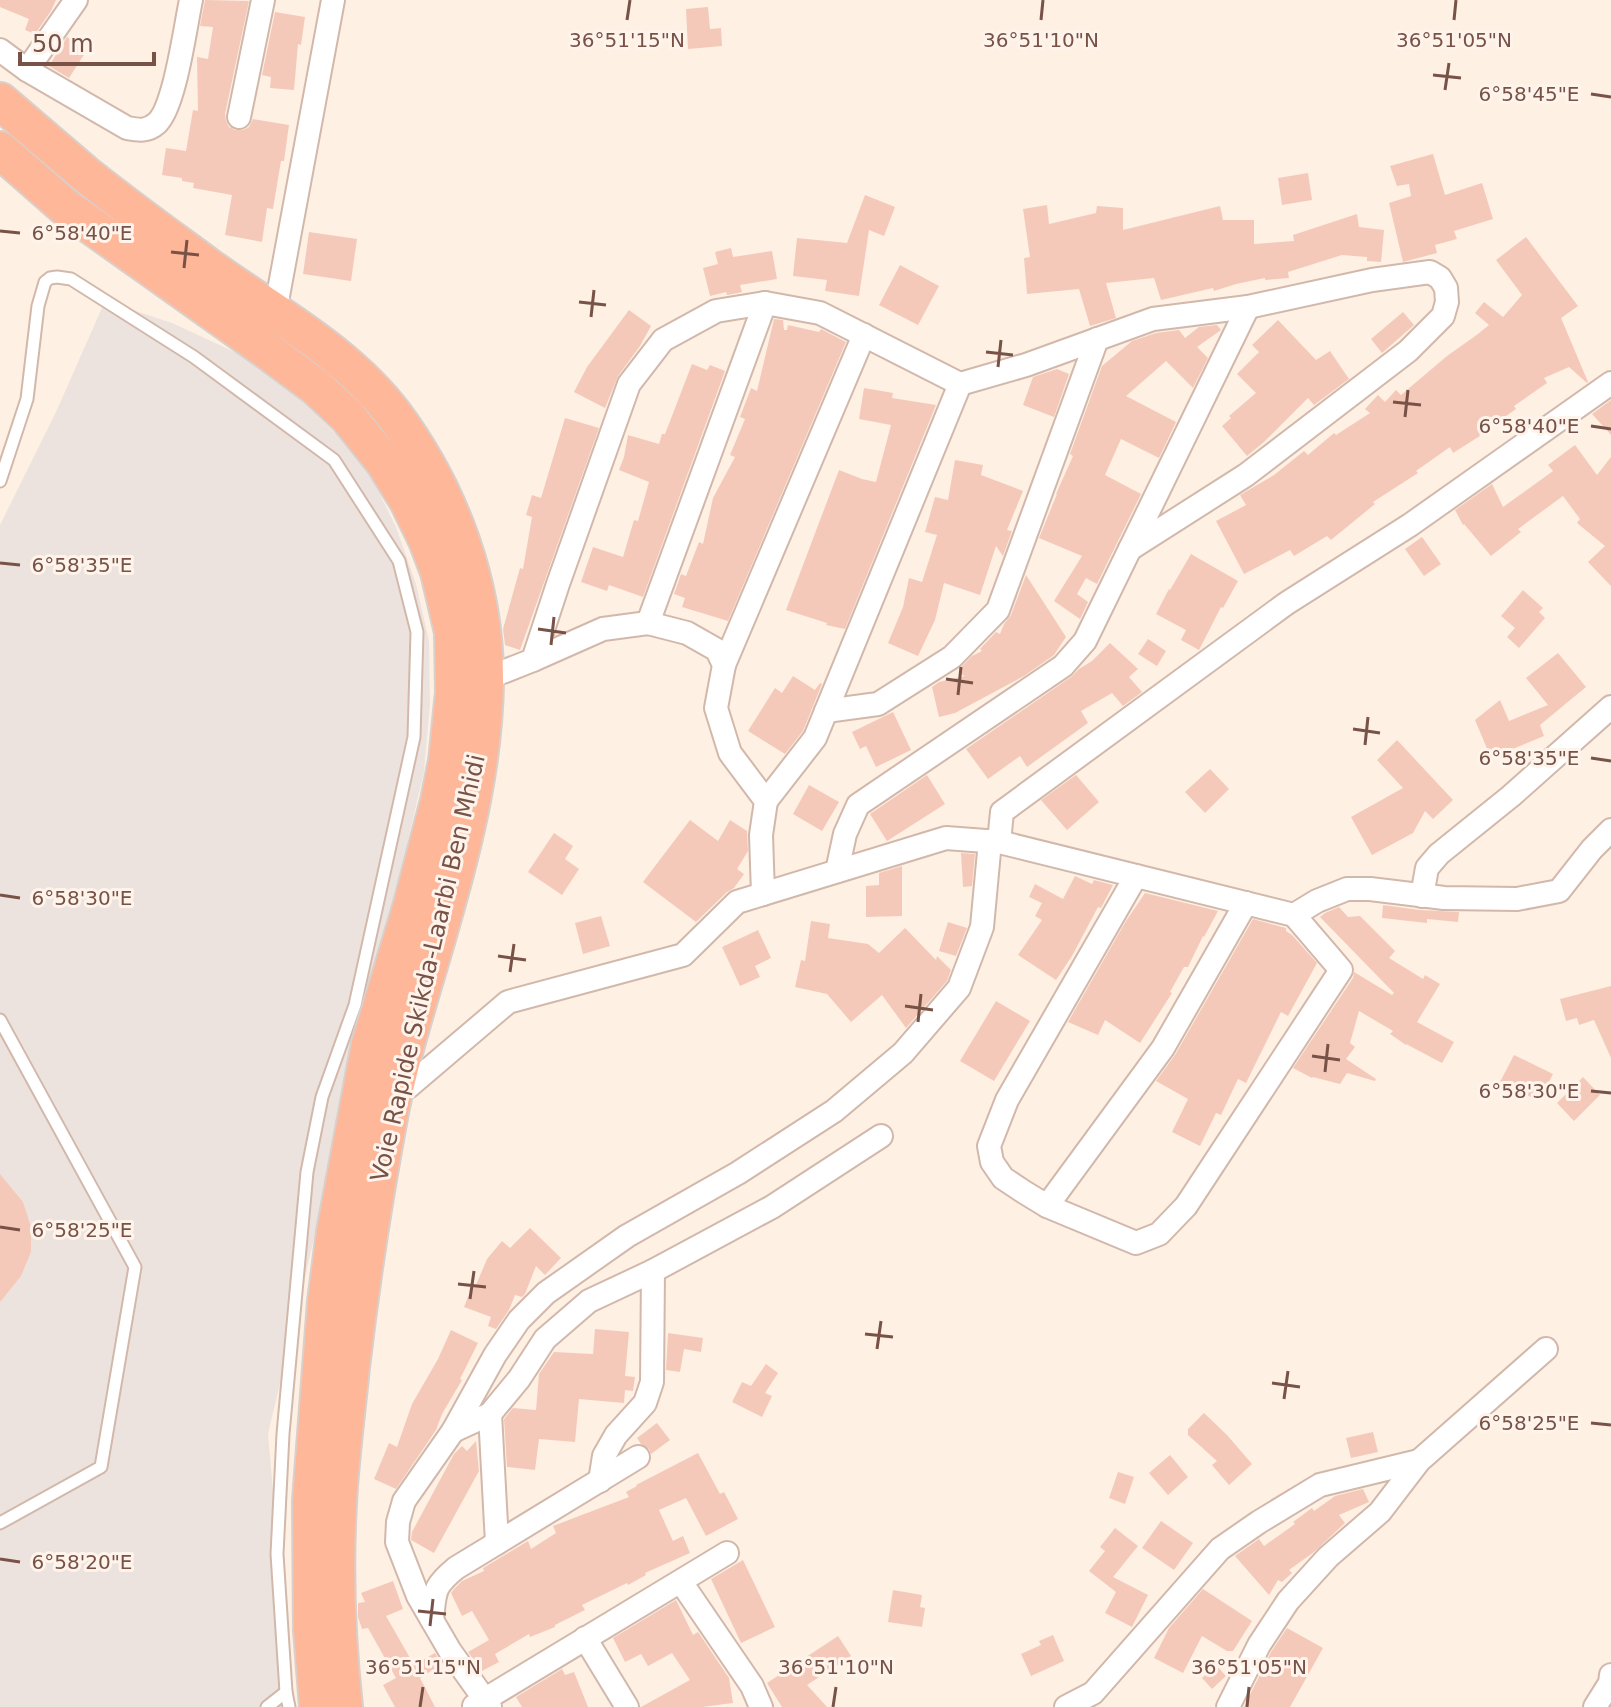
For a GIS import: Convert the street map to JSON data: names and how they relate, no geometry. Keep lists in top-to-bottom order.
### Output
{
  "streets": {
    "highway": ["Voie Rapide Skikda-Laarbi Ben Mhidi"]
  },
  "scale_bar": "50 m",
  "coordinates": [
    "36°51'15\"N",
    "36°51'10\"N",
    "36°51'05\"N",
    "6°58'45\"E",
    "6°58'40\"E",
    "6°58'35\"E",
    "6°58'30\"E",
    "6°58'25\"E",
    "6°58'20\"E"
  ]
}
